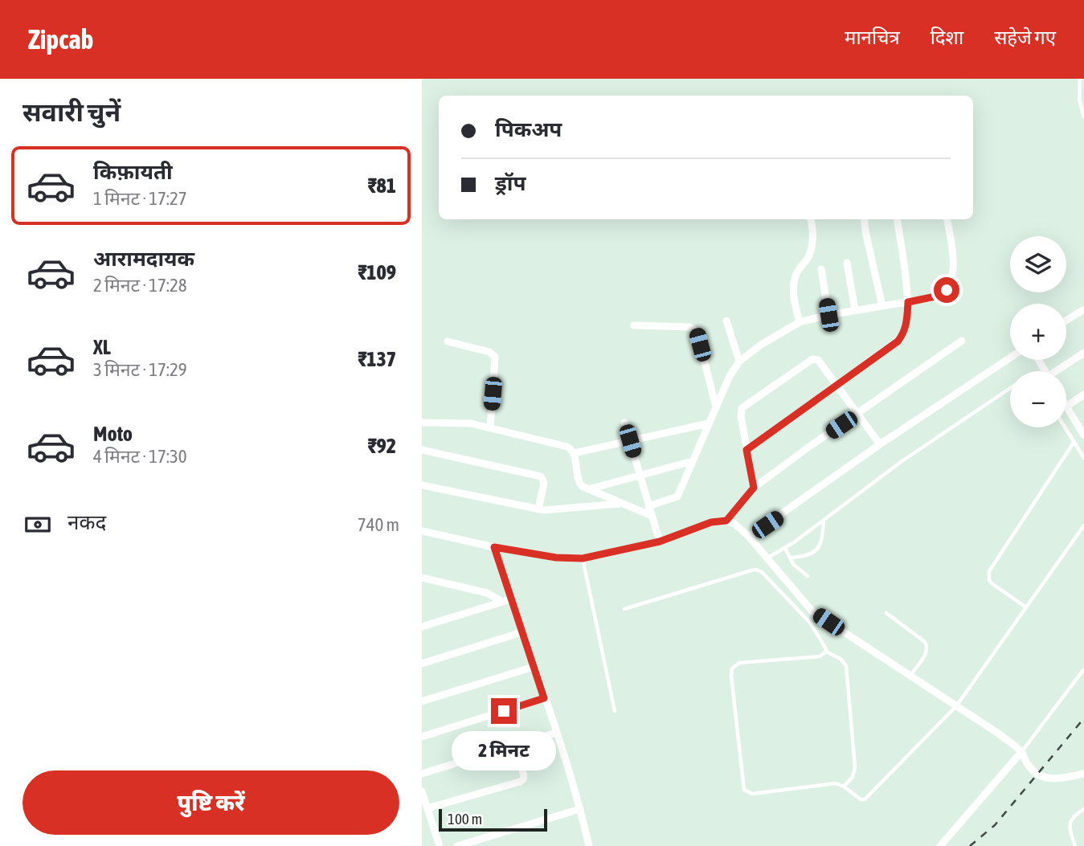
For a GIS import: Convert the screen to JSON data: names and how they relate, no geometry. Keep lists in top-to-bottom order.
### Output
{
  "scale_bar": "100 m",
  "page": {
    "header": "Zipcab",
    "nav": ["मानचित्र", "दिशा", "सहेजे गए"],
    "heading": "सवारी चुनें",
    "banner": ["पिकअप", "ड्रॉप"],
    "list": [
      {
        "name": "किफ़ायती",
        "note": "1 मिनट · 17:27",
        "value": "₹81"
      },
      {
        "name": "आरामदायक",
        "note": "2 मिनट · 17:28",
        "value": "₹109"
      },
      {
        "name": "XL",
        "note": "3 मिनट · 17:29",
        "value": "₹137"
      },
      {
        "name": "Moto",
        "note": "4 मिनट · 17:30",
        "value": "₹92"
      }
    ],
    "map_buttons": ["+", "−"],
    "pay": ["नकद", "740 m"],
    "bubble": "2 मिनट",
    "buttons": "पुष्टि करें",
    "scale": "100 m"
  }
}
